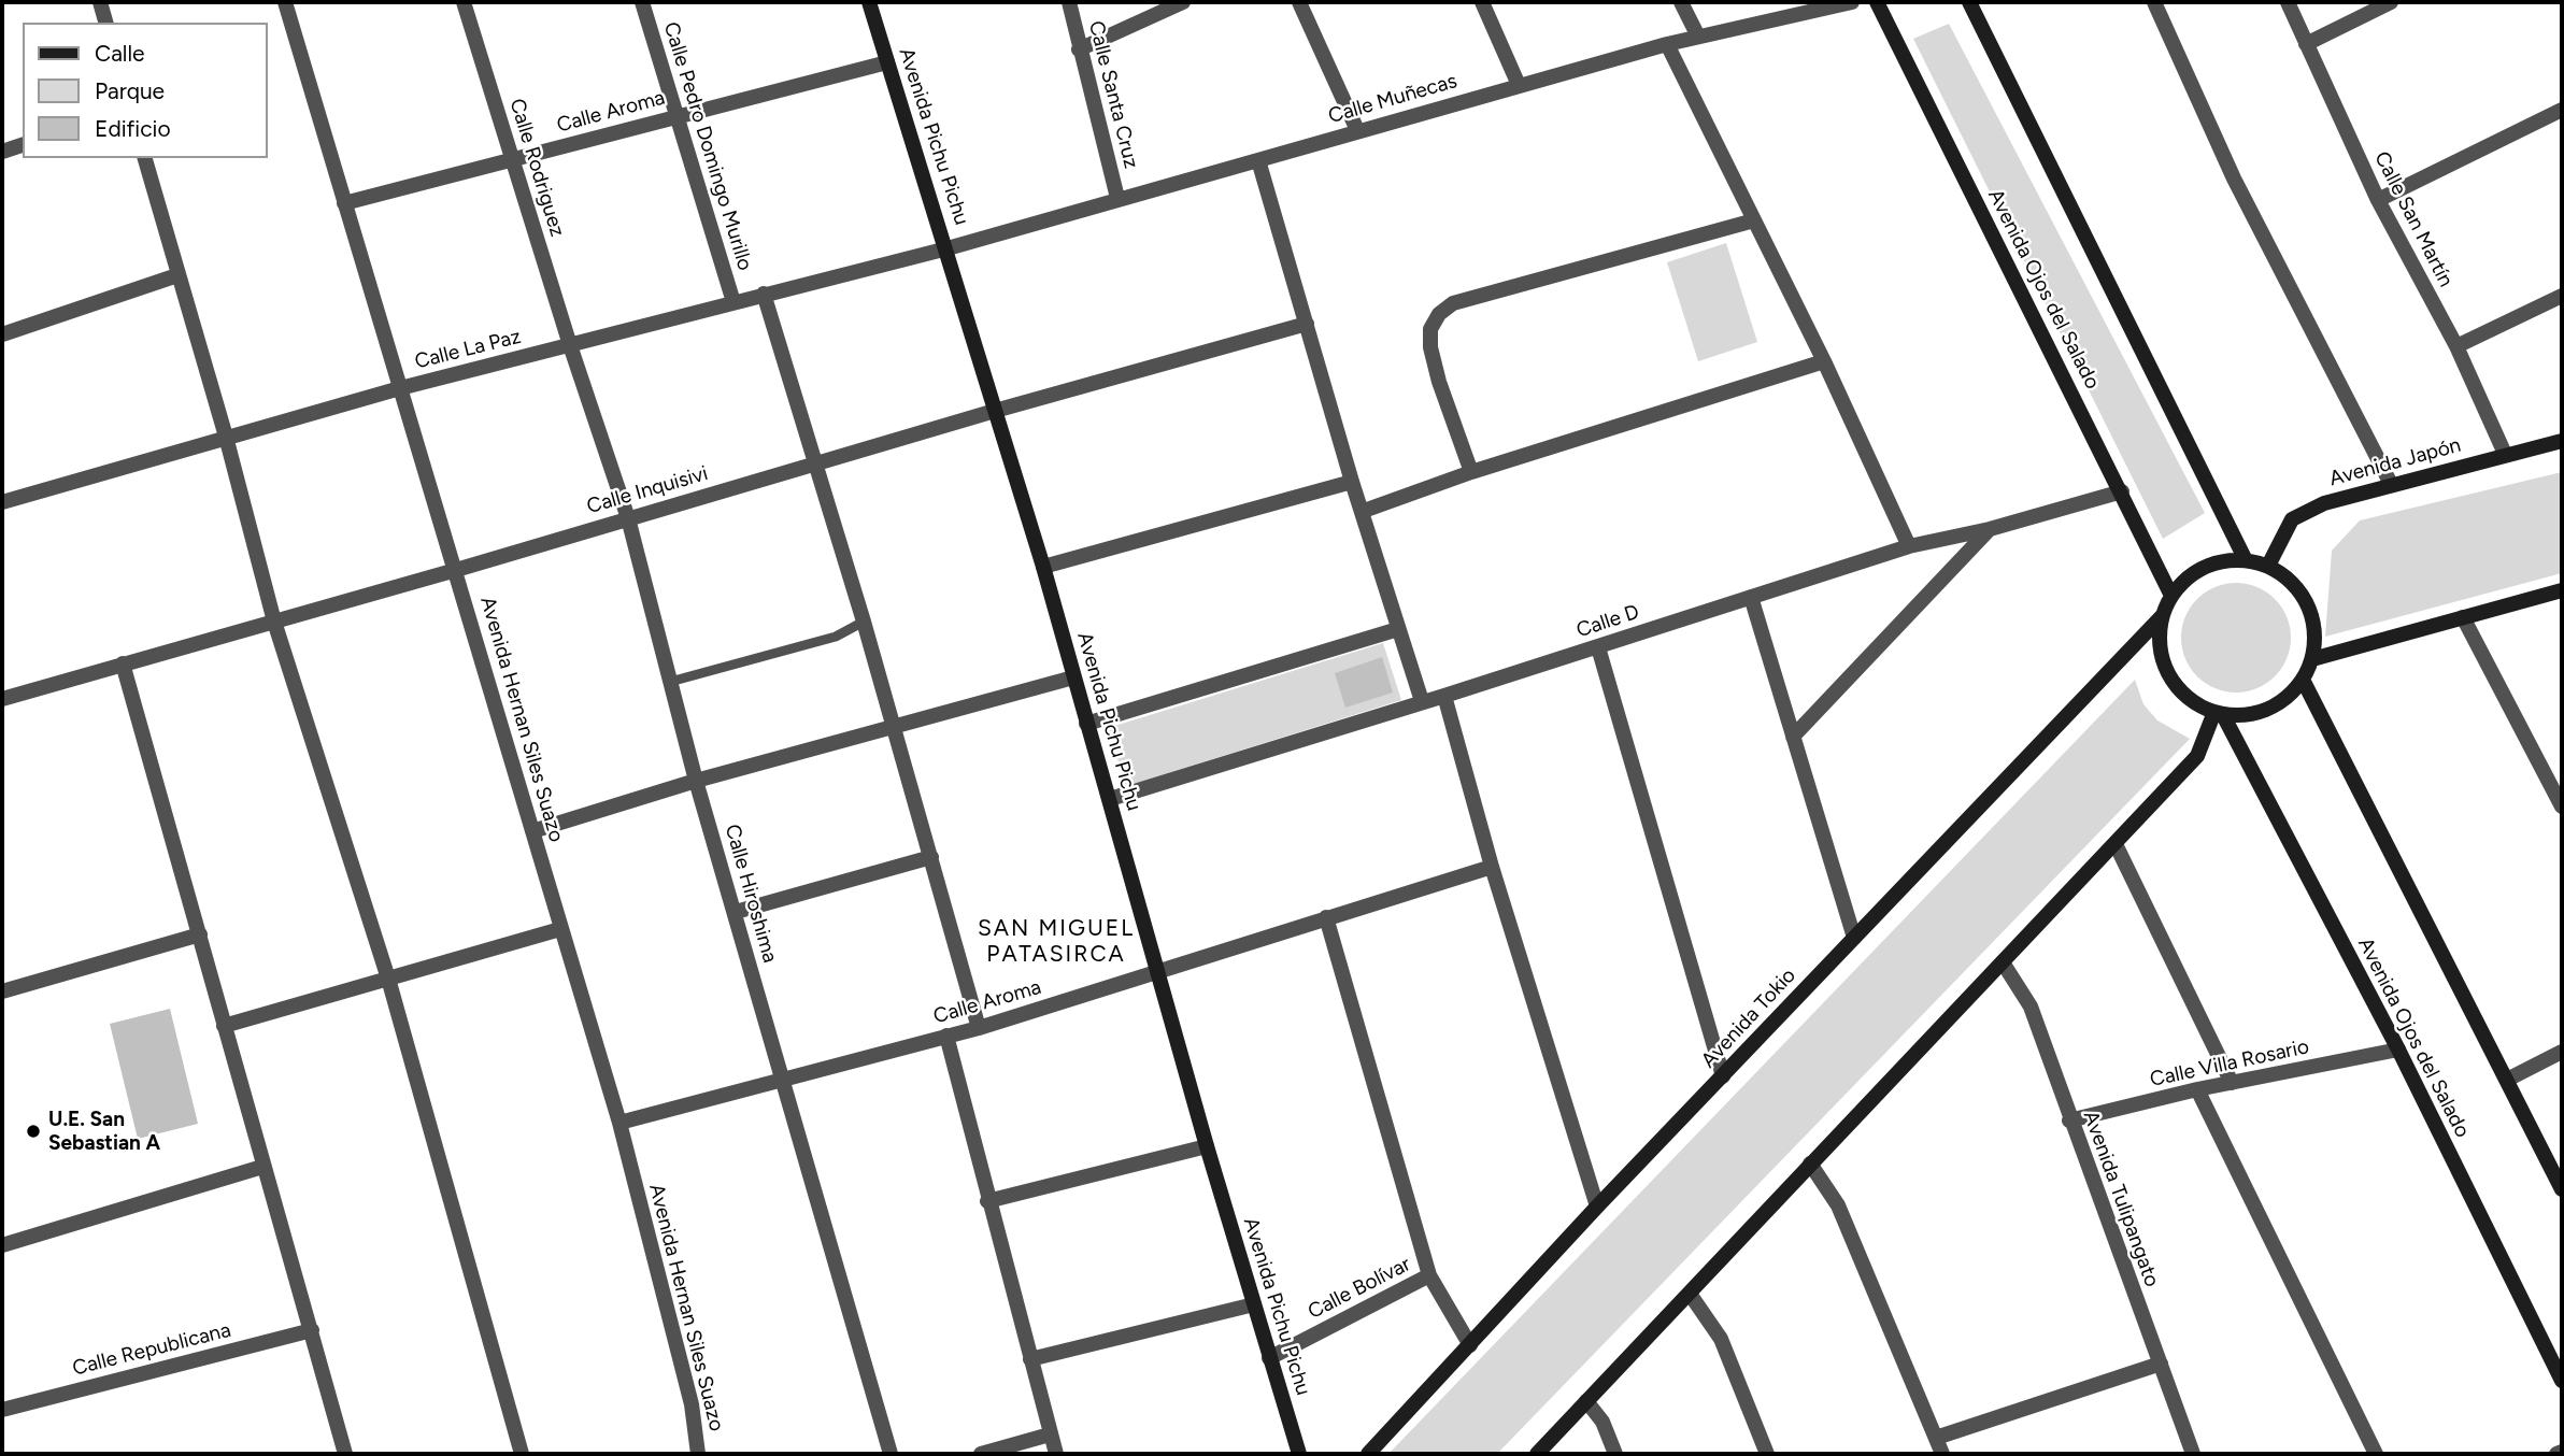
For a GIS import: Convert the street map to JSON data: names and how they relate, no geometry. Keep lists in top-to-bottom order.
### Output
{
  "streets": {
    "street": [
      "Calle Santa Cruz",
      "Calle Muñecas",
      "Calle Aroma",
      "Avenida Pichu Pichu",
      "Calle Pedro Domingo Murillo",
      "Calle Rodriguez",
      "Calle San Martín",
      "Avenida Ojos del Salado",
      "Calle La Paz",
      "Avenida Japón",
      "Calle Inquisivi",
      "Calle D",
      "Avenida Hernan Siles Suazo",
      "Calle Hiroshima",
      "Avenida Tokio",
      "Calle Villa Rosario",
      "Avenida Tulipangato",
      "Calle Bolívar",
      "Calle Republicana"
    ]
  },
  "crossings": [
    ["Calle Santa Cruz", "Calle Muñecas"],
    ["Calle Muñecas", "Avenida Pichu Pichu"],
    ["Calle Muñecas", "Calle La Paz"],
    ["Calle Aroma", "Avenida Pichu Pichu"],
    ["Calle Aroma", "Calle Pedro Domingo Murillo"],
    ["Calle Aroma", "Calle Rodriguez"],
    ["Calle Aroma", "Avenida Hernan Siles Suazo"],
    ["Calle Aroma", "Calle Hiroshima"],
    ["Avenida Pichu Pichu", "Calle La Paz"],
    ["Avenida Pichu Pichu", "Calle Inquisivi"],
    ["Avenida Pichu Pichu", "Calle D"],
    ["Avenida Pichu Pichu", "Calle Bolívar"],
    ["Calle Pedro Domingo Murillo", "Calle La Paz"],
    ["Calle Rodriguez", "Calle La Paz"],
    ["Calle Rodriguez", "Calle Hiroshima"],
    ["Calle San Martín", "Avenida Japón"],
    ["Avenida Ojos del Salado", "Avenida Japón"],
    ["Avenida Ojos del Salado", "Calle D"],
    ["Avenida Ojos del Salado", "Avenida Tokio"],
    ["Avenida Ojos del Salado", "Calle Villa Rosario"],
    ["Calle La Paz", "Avenida Hernan Siles Suazo"],
    ["Calle La Paz", "Calle Hiroshima"],
    ["Avenida Japón", "Avenida Tokio"],
    ["Calle Inquisivi", "Avenida Hernan Siles Suazo"],
    ["Calle Inquisivi", "Calle Hiroshima"],
    ["Calle Villa Rosario", "Avenida Tulipangato"]
  ],
  "districts": ["SAN MIGUEL PATASIRCA"],
  "places": ["U.E. San Sebastian A"],
  "legend": ["Calle", "Parque", "Edificio"]
}
